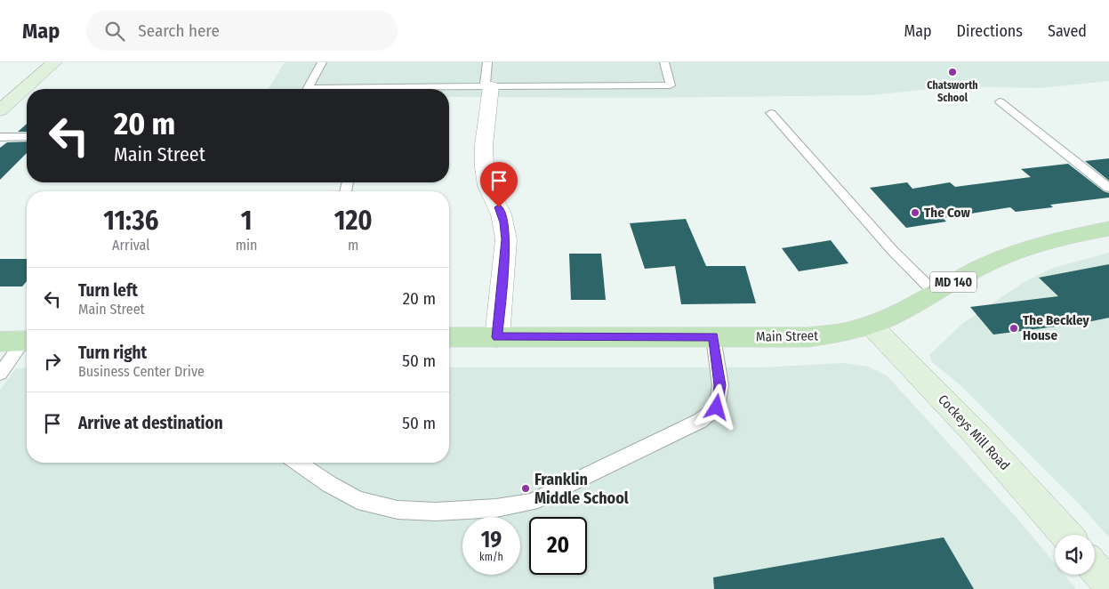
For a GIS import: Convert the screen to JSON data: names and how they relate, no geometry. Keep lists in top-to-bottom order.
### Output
{
  "streets": {
    "main road": ["MD 140", "Main Street"],
    "street": ["Cockeys Mill Road"]
  },
  "crossings": [
    ["Main Street", "Cockeys Mill Road"]
  ],
  "places": [
    "Chatsworth School",
    "The Cow",
    "The Beckley House",
    "Franklin Middle School"
  ],
  "page": {
    "header": "Map",
    "search": "Search here",
    "nav": ["Map", "Directions", "Saved"],
    "turn": ["20 m", "Main Street"],
    "eta": [
      "11:36",
      "Arrival",
      "1",
      "min",
      "120",
      "m"
    ],
    "list": [
      {
        "name": "Turn left",
        "note": "Main Street",
        "value": "20 m"
      },
      {
        "name": "Turn right",
        "note": "Business Center Drive",
        "value": "50 m"
      },
      {
        "name": "Arrive at destination",
        "value": "50 m"
      }
    ],
    "speed": "19 km/h",
    "limit": "20"
  }
}
